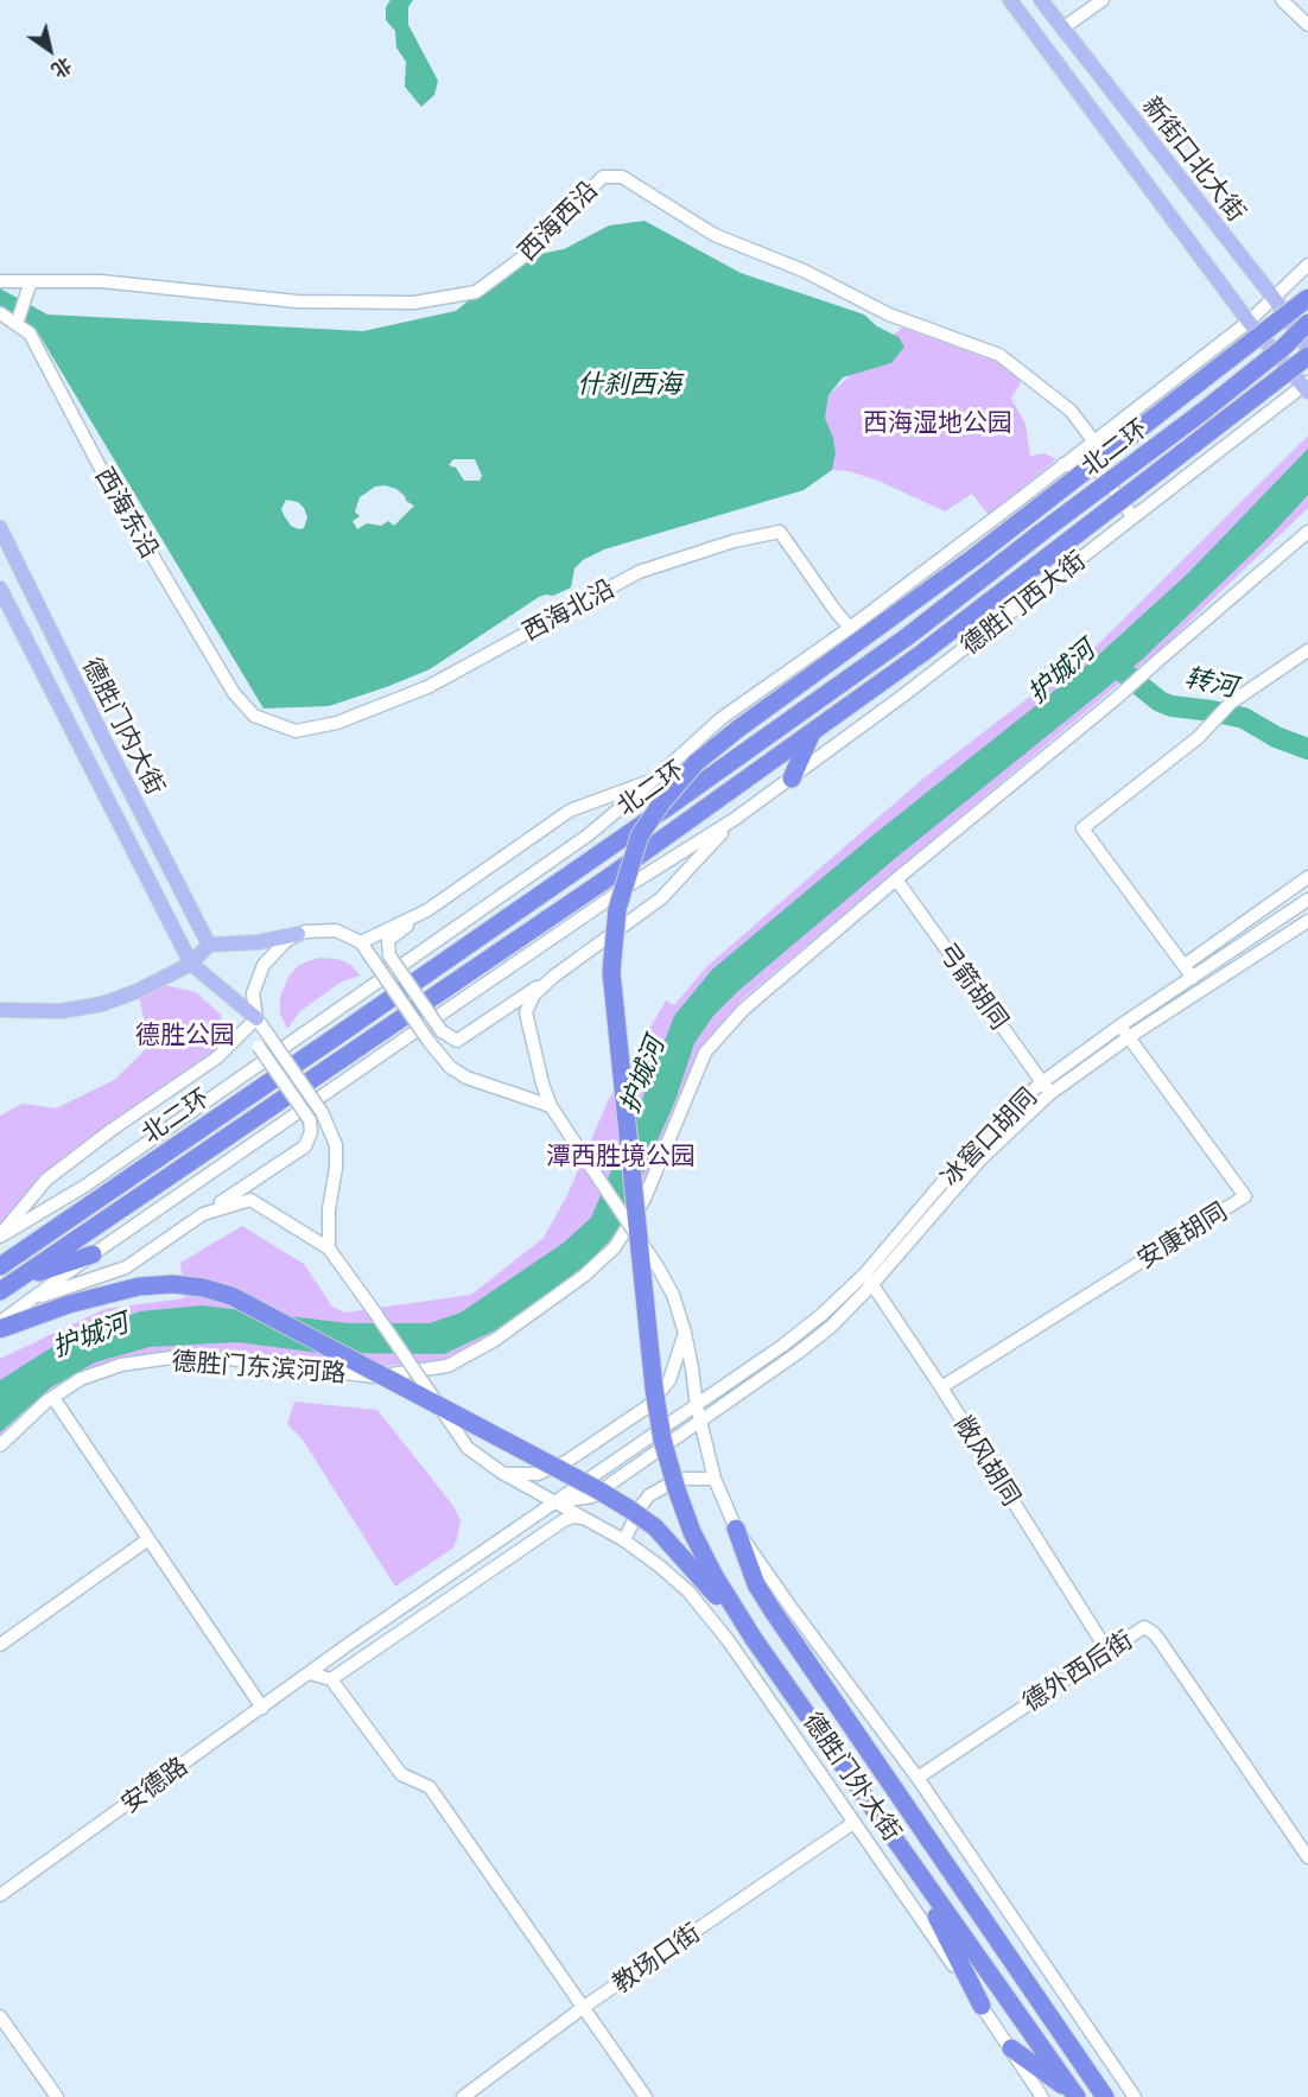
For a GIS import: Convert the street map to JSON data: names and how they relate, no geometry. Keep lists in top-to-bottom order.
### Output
{
  "streets": {
    "highway": ["北二环", "德胜门外大街"],
    "main road": ["新街口北大街", "德胜门内大街"],
    "street": [
      "西海西沿",
      "西海东沿",
      "德胜门西大街",
      "西海北沿",
      "弓箭胡同",
      "冰窖口胡同",
      "安康胡同",
      "德胜门东滨河路",
      "敞风胡同",
      "德外西后街",
      "安德路",
      "教场口街"
    ]
  },
  "crossings": [
    ["新街口北大街", "德胜门西大街"],
    ["西海东沿", "西海北沿"],
    ["弓箭胡同", "冰窖口胡同"],
    ["弓箭胡同", "德胜门东滨河路"],
    ["冰窖口胡同", "安康胡同"],
    ["冰窖口胡同", "敞风胡同"],
    ["冰窖口胡同", "德胜门外大街"],
    ["冰窖口胡同", "安德路"],
    ["安康胡同", "敞风胡同"],
    ["敞风胡同", "德外西后街"],
    ["德外西后街", "德胜门外大街"],
    ["德胜门外大街", "安德路"],
    ["德胜门外大街", "教场口街"]
  ],
  "water": ["什刹西海", "护城河", "转河"],
  "parks": ["西海湿地公园", "德胜公园", "潭西胜境公园"],
  "north": "bottom right"
}
